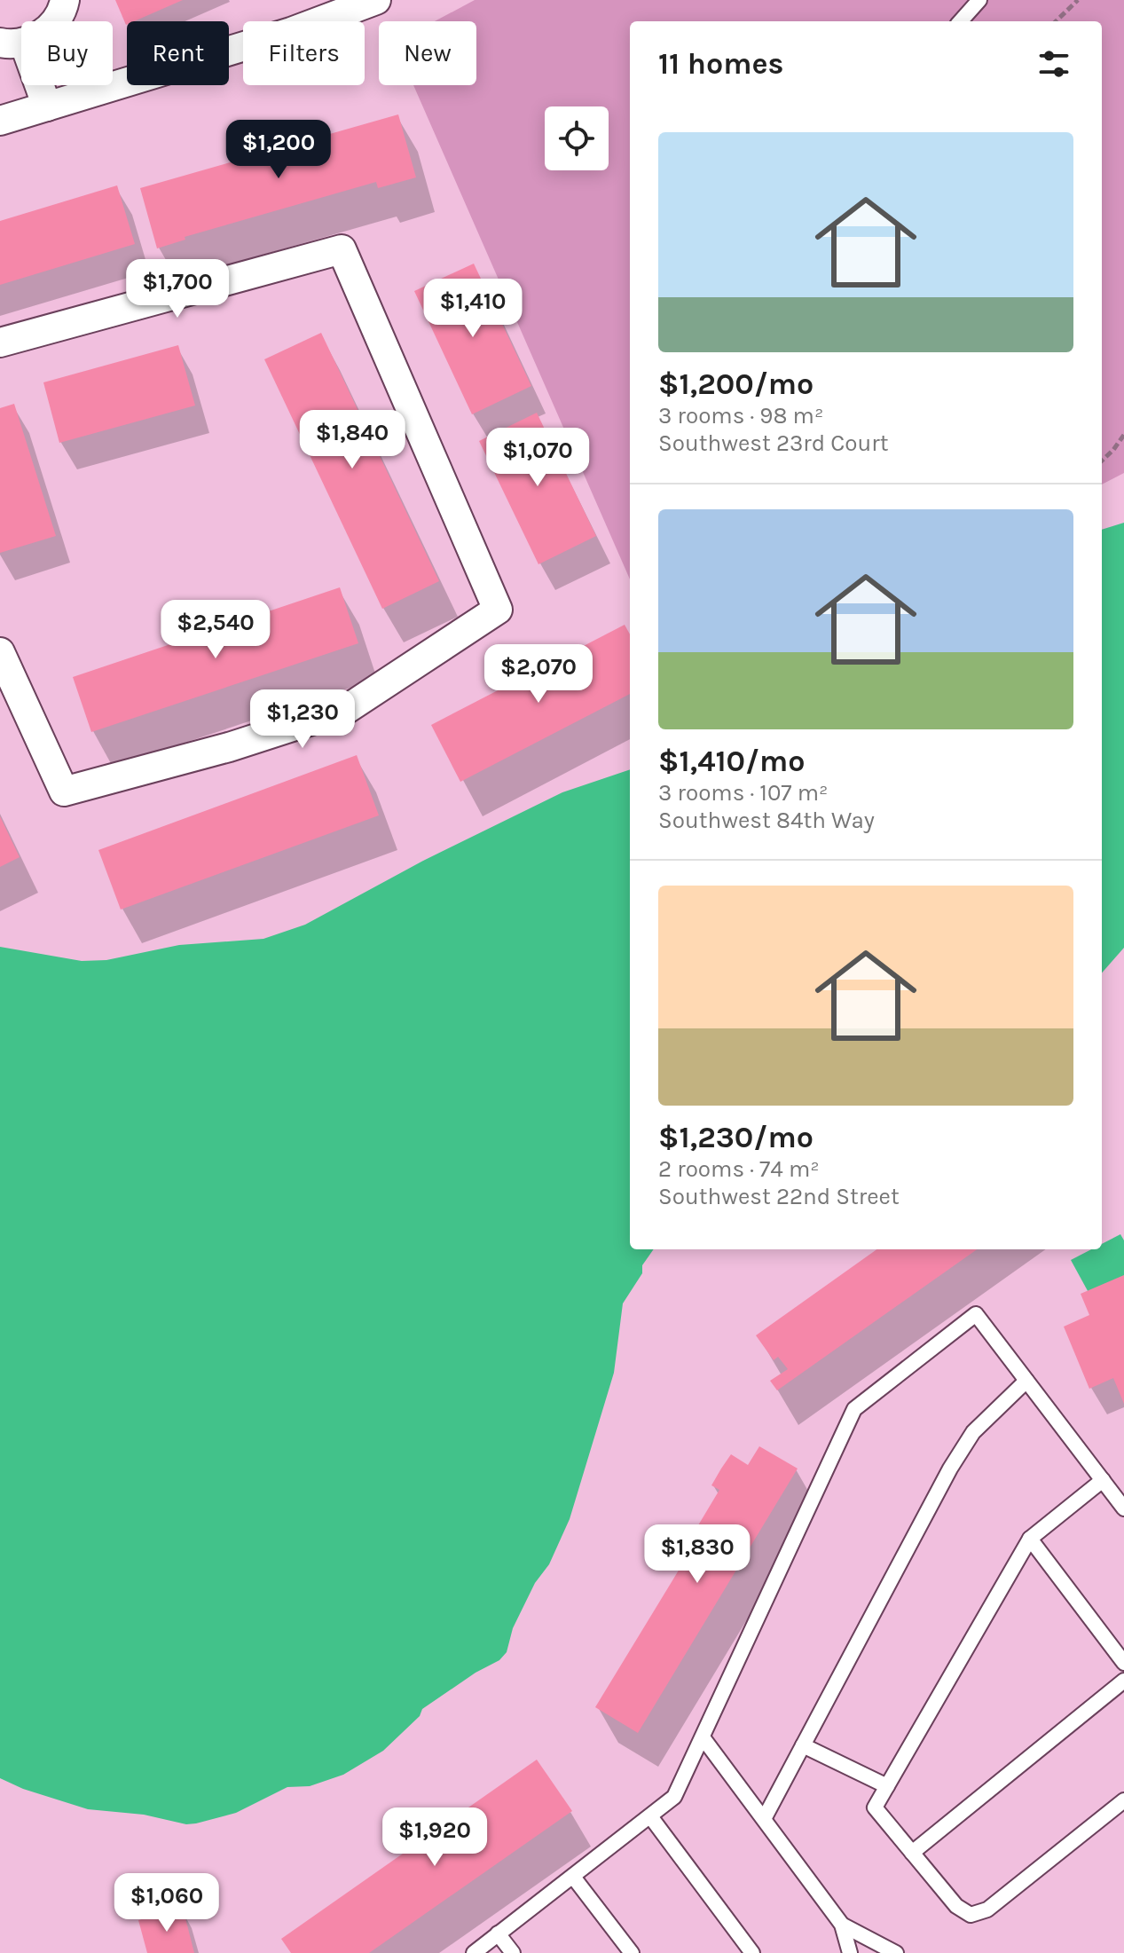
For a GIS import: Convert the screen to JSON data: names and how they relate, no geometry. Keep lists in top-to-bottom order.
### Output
{
  "page": {
    "chip": [
      "Buy",
      "Rent",
      "Filters",
      "New"
    ],
    "heading": "11 homes",
    "list": [
      {
        "name": "$1,200/mo",
        "note": "3 rooms · 98 m² · Southwest 23rd Court"
      },
      {
        "name": "$1,410/mo",
        "note": "3 rooms · 107 m² · Southwest 84th Way"
      },
      {
        "name": "$1,230/mo",
        "note": "2 rooms · 74 m² · Southwest 22nd Street"
      }
    ],
    "price": [
      "$1,200",
      "$1,700",
      "$1,410",
      "$1,840",
      "$1,070",
      "$2,540",
      "$2,070",
      "$1,230",
      "$1,830",
      "$1,920",
      "$1,060"
    ]
  }
}
